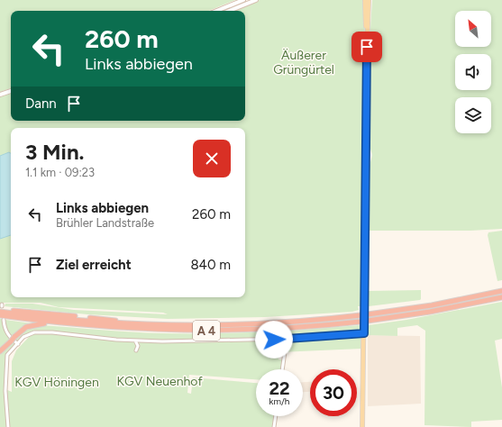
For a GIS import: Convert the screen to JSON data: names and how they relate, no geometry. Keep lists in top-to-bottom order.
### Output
{
  "streets": {
    "highway": ["A 4"]
  },
  "parks": ["Äußerer Grüngürtel", "KGV Neuenhof", "KGV Höningen"],
  "north": "top left",
  "page": {
    "turn": ["260 m", "Links abbiegen"],
    "then": "Dann",
    "heading": ["3 Min.", "1.1 km · 09:23"],
    "list": [
      {
        "name": "Links abbiegen",
        "note": "Brühler Landstraße",
        "value": "260 m"
      },
      {
        "name": "Ziel erreicht",
        "value": "840 m"
      }
    ],
    "speed": "22 km/h",
    "limit": "30"
  }
}
